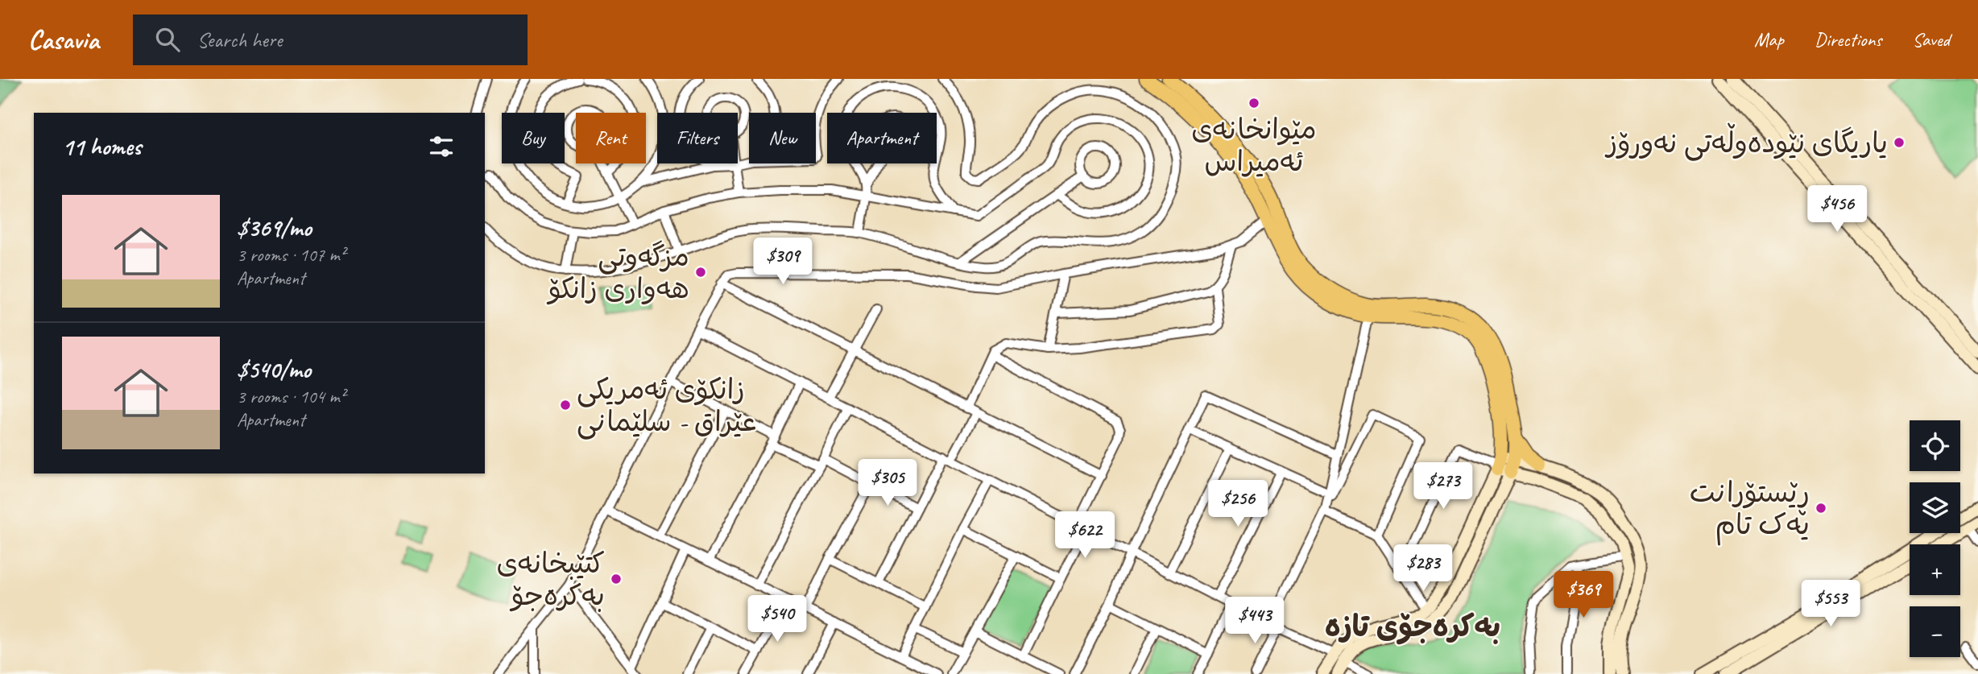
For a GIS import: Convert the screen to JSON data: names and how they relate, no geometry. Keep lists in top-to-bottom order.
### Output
{
  "districts": ["بەکرەجۆی تازە"],
  "places": [
    "مێوانخانەی ئەمیراس",
    "یاریگای نێودەوڵەتی نەورۆز",
    "مزگەوتی هەواری زانکۆ",
    "زانکۆی ئەمریکی عێراق - سلێمانی",
    "ڕێستۆرانت یەک تام",
    "کتێبخانەی بەکرەجۆ"
  ],
  "page": {
    "header": "Casavia",
    "search": "Search here",
    "nav": ["Map", "Directions", "Saved"],
    "chip": [
      "Buy",
      "Rent",
      "Filters",
      "New",
      "Apartment"
    ],
    "heading": "11 homes",
    "list": [
      {
        "name": "$369/mo",
        "note": "3 rooms · 107 m² · Apartment"
      },
      {
        "name": "$540/mo",
        "note": "3 rooms · 104 m² · Apartment"
      }
    ],
    "price": [
      "$456",
      "$309",
      "$305",
      "$273",
      "$256",
      "$622",
      "$283",
      "$369",
      "$553",
      "$540",
      "$443"
    ],
    "map_buttons": ["+", "−"]
  }
}
